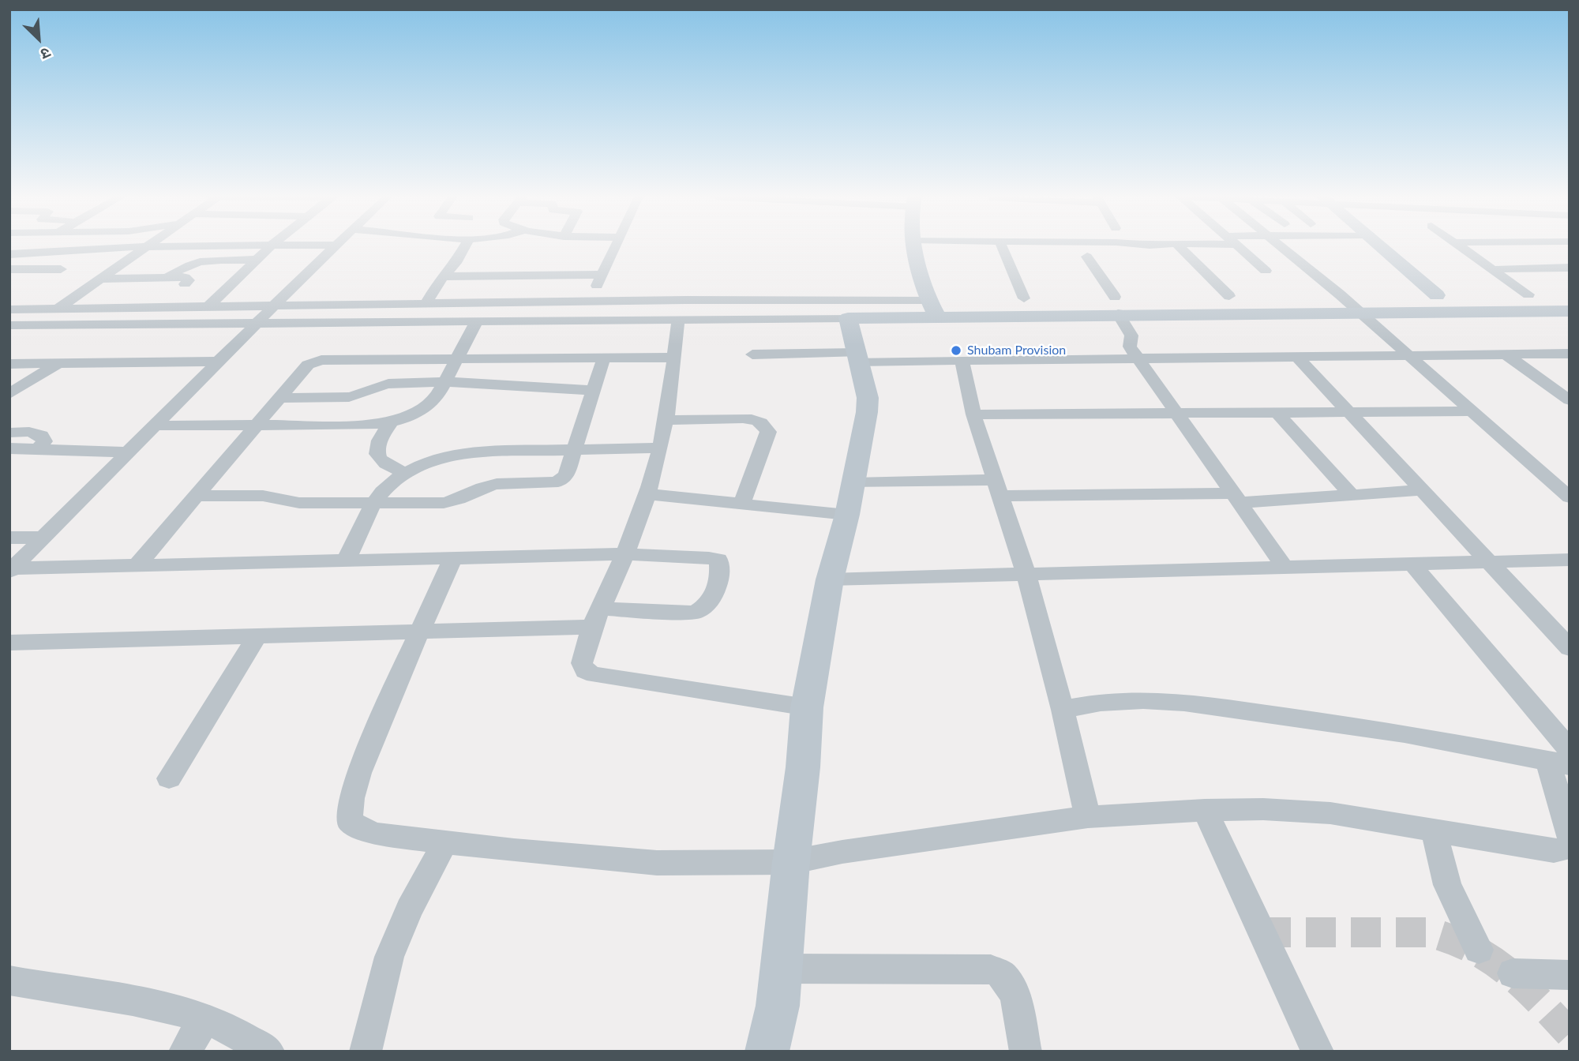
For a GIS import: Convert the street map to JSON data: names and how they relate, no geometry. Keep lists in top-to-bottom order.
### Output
{
  "places": ["Shubam Provision"],
  "north": "bottom right"
}
